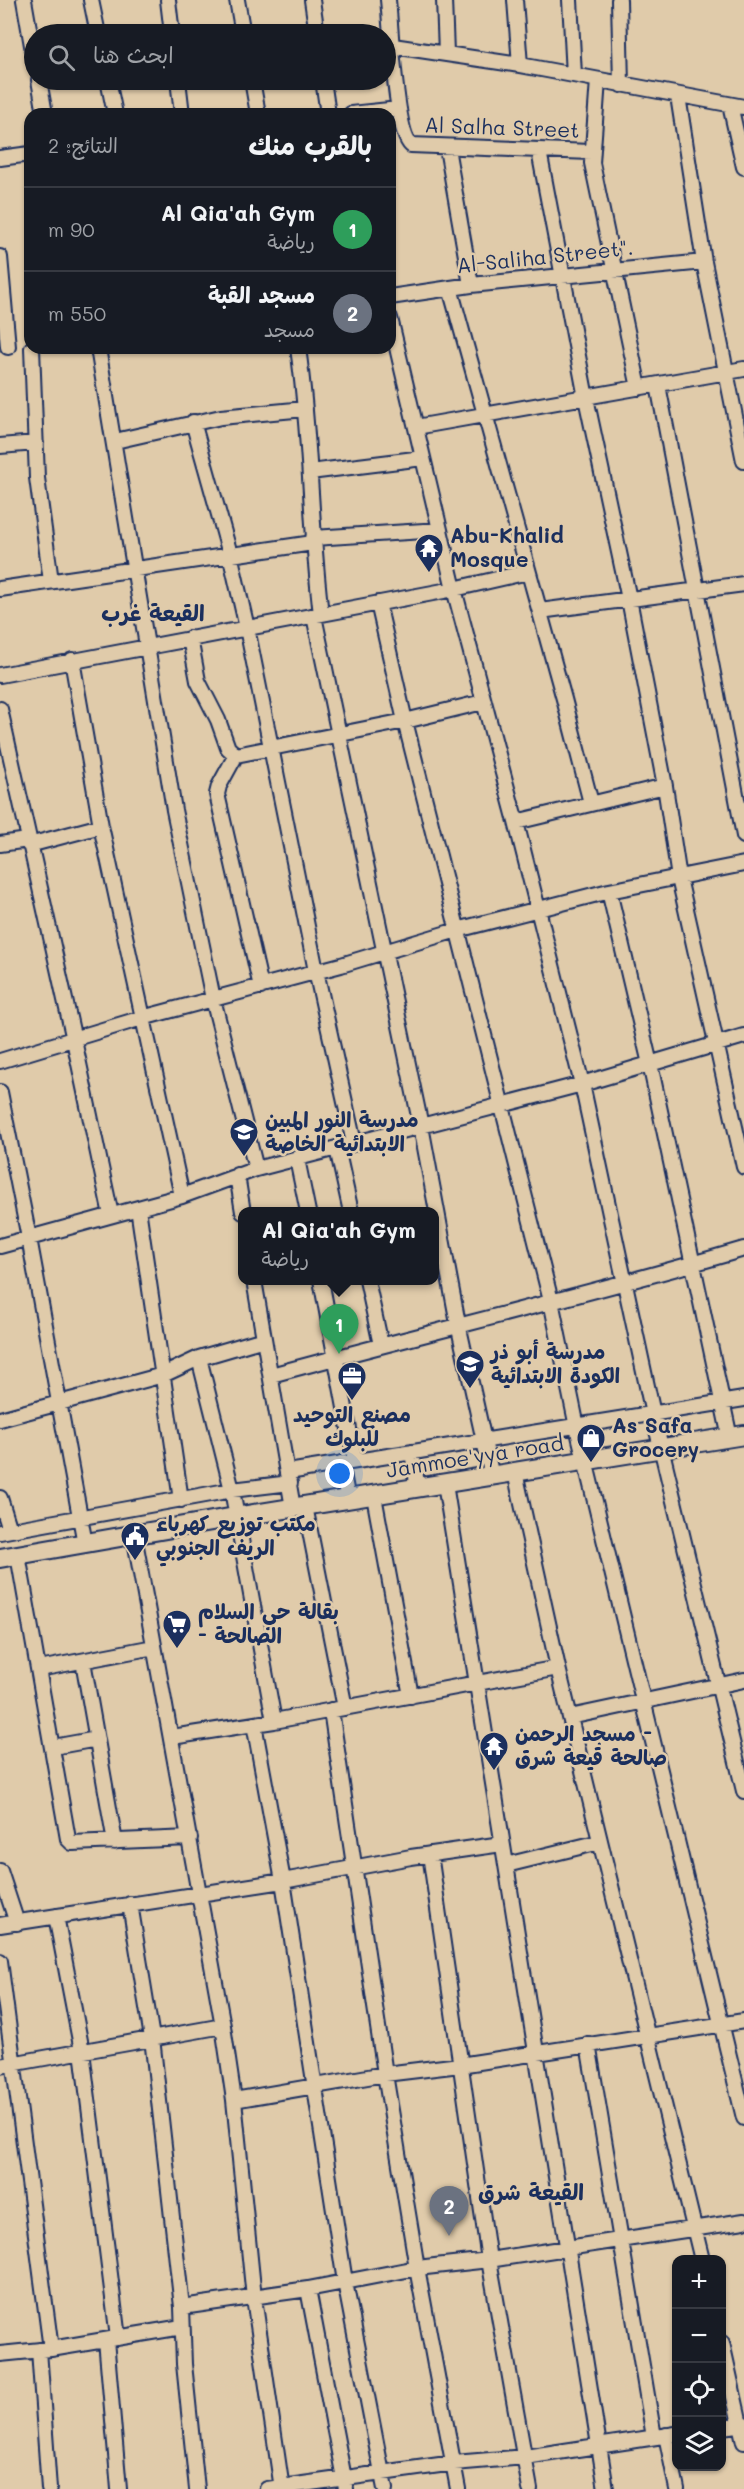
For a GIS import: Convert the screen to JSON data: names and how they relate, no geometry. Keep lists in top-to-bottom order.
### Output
{
  "streets": {
    "main road": ["Jammoe'yya road"],
    "street": ["Al Salha Street", "Al-Saliha Street\"."]
  },
  "crossings": [
    ["Al Salha Street", "Al-Saliha Street\"."]
  ],
  "districts": ["القيعة غرب", "القيعة شرق"],
  "places": {
    "temple": ["Abu-Khalid Mosque", "مسجد الرحمن - صالحة قيعة شرق"],
    "school or university": ["مدرسة النور المبين الابتدائية الخاصة", "مدرسة أبو ذر الكودة الابتدائية"],
    "office": ["مصنع التوحيد للبلوك"],
    "shop": ["As Safa Grocery"],
    "public building": ["مكتب توزيع كهرباء الريف الجنوبي"],
    "supermarket": ["بقالة حي السلام - الصالحة"]
  },
  "page": {
    "search": "ابحث هنا",
    "heading": ["بالقرب منك", "النتائج: 2"],
    "list": [
      {
        "mark": "1",
        "name": "Al Qia'ah Gym",
        "note": "رياضة",
        "value": "90 m"
      },
      {
        "mark": "2",
        "name": "مسجد القبة",
        "note": "مسجد",
        "value": "550 m"
      }
    ],
    "popup": ["Al Qia'ah Gym", "رياضة"],
    "pins": ["1", "2"],
    "map_buttons": ["+", "−"]
  }
}
